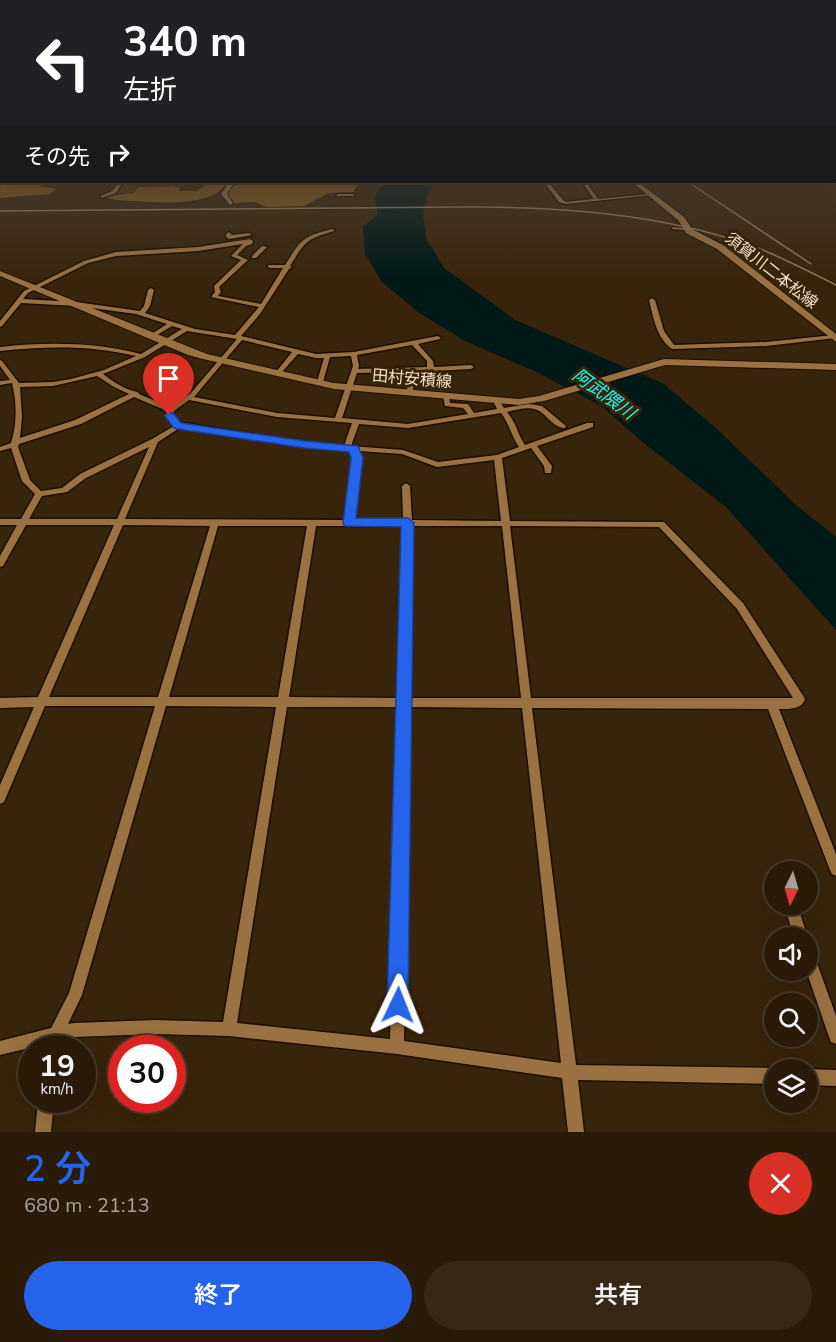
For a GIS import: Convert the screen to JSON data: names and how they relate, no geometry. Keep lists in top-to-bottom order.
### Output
{
  "streets": {
    "main road": ["須賀川二本松線", "田村安積線"]
  },
  "water": ["阿武隈川"],
  "north": "bottom",
  "page": {
    "turn": ["340 m", "左折"],
    "then": "その先",
    "speed": "19 km/h",
    "limit": "30",
    "heading": ["2 分", "680 m · 21:13"],
    "buttons": ["終了", "共有"]
  }
}
